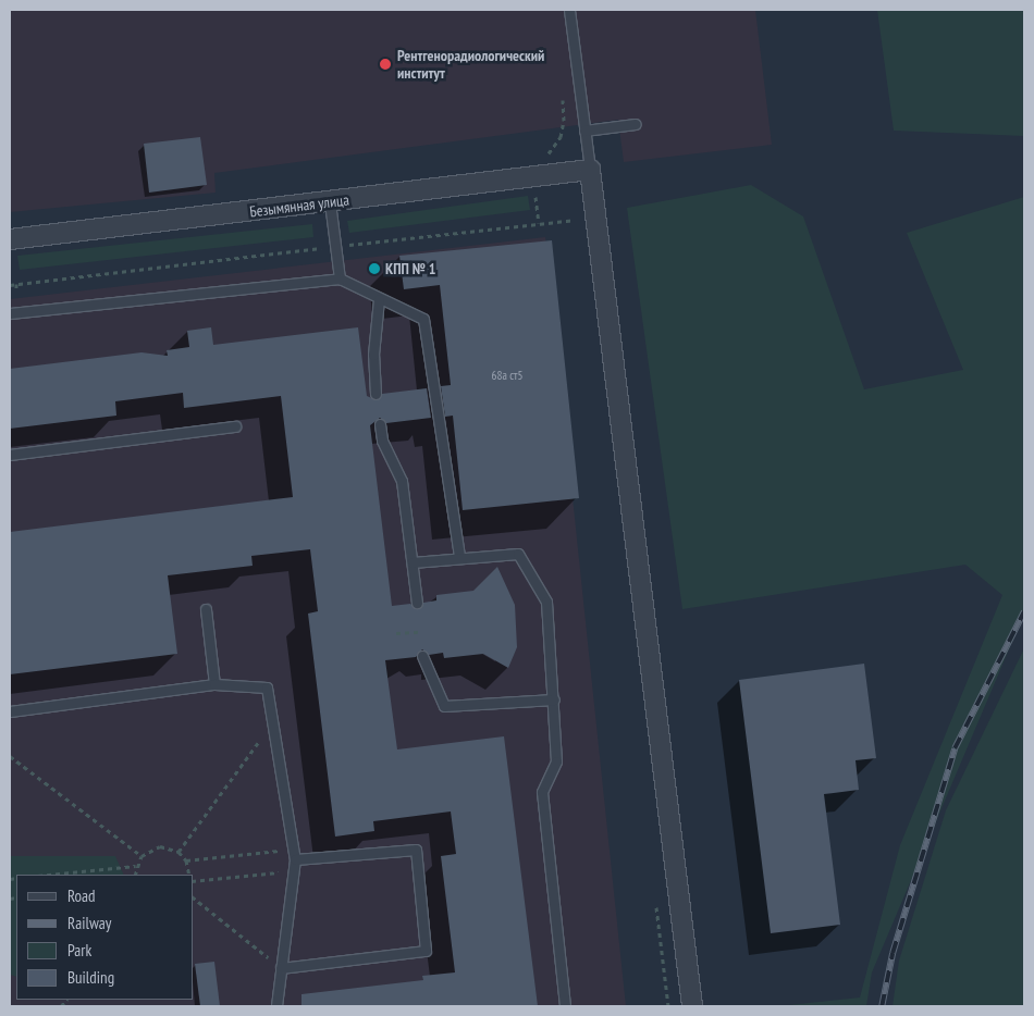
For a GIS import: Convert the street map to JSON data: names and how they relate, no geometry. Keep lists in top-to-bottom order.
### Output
{
  "streets": {
    "street": ["Безымянная улица"]
  },
  "places": ["Рентгенорадиологический институт", "КПП № 1"],
  "house_numbers": ["68а ст5"],
  "legend": [
    "Road",
    "Railway",
    "Park",
    "Building"
  ]
}
